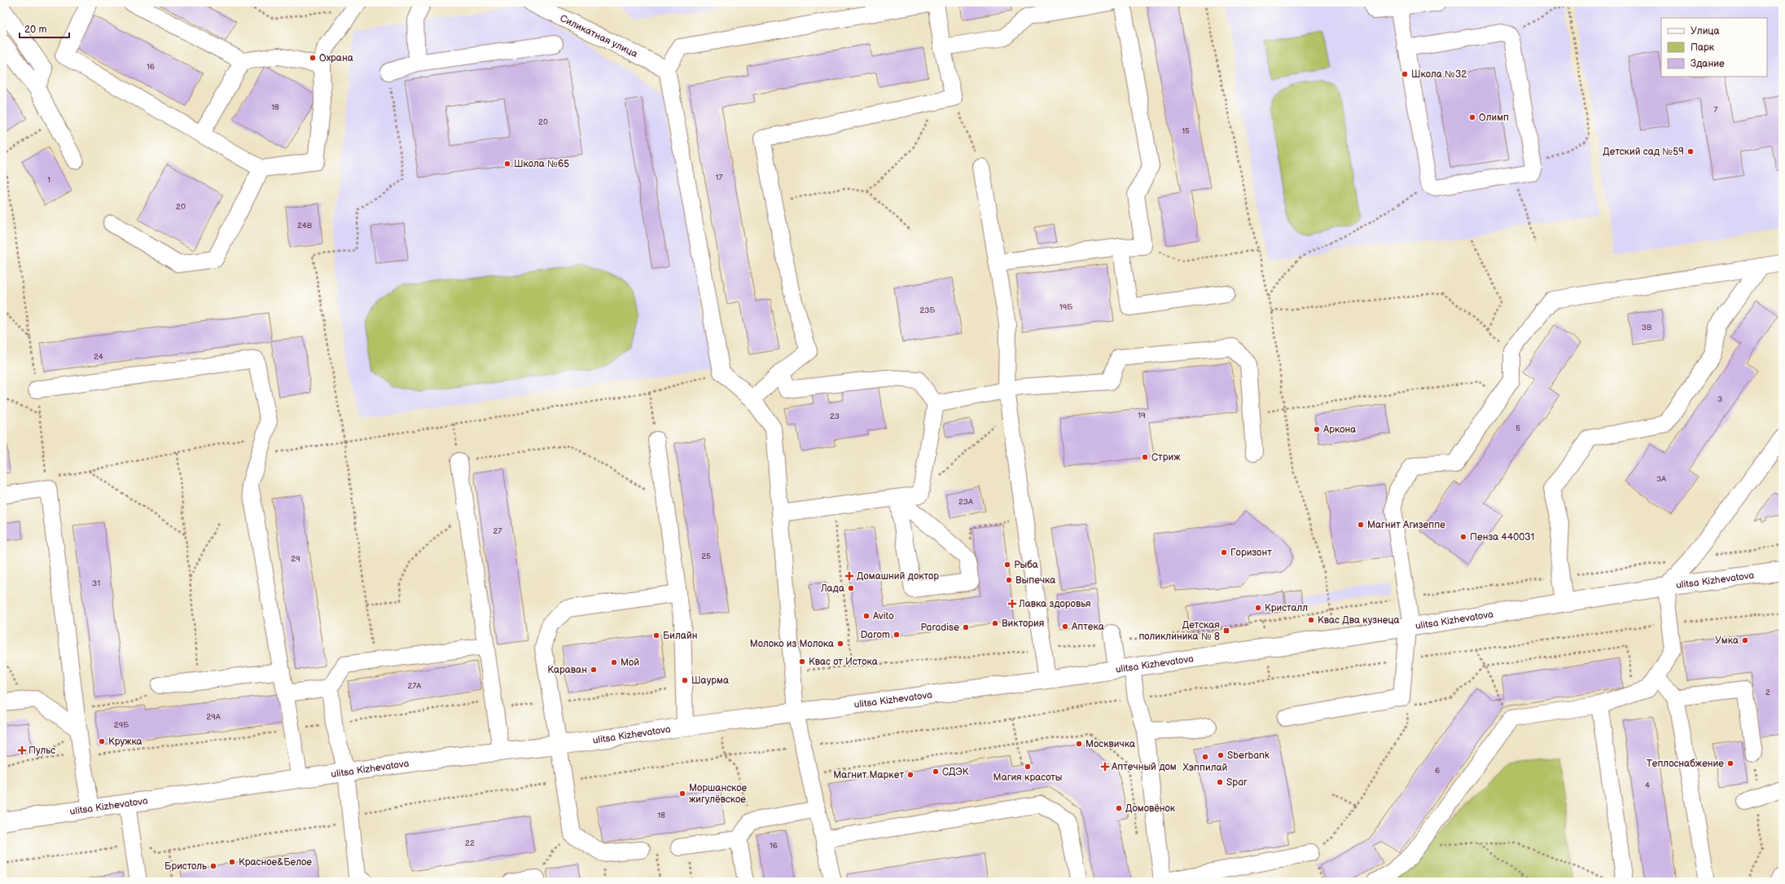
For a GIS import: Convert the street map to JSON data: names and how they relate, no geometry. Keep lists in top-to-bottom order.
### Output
{
  "streets": {
    "main road": ["ulitsa Kizhevatova"],
    "street": ["Силикатная улица"]
  },
  "places": {
    "other": [
      "Охрана",
      "Школа №32",
      "Олимп",
      "Детский сад №59",
      "Школа №65",
      "Аркона",
      "Стриж",
      "Магнит Агизеппе",
      "Пенза 440031",
      "Горизонт",
      "Рыба",
      "Выпечка",
      "Лада",
      "Кристалл",
      "Avito",
      "Квас Два кузнеца",
      "Виктория",
      "Аптека",
      "Paradise",
      "Darom",
      "Билайн",
      "Умка",
      "Молоко из Молока",
      "Квас от Истока",
      "Мой",
      "Караван",
      "Шаурма",
      "Кружка",
      "Москвичка",
      "Sberbank",
      "Хэппилай",
      "Теплоснабжение",
      "Магия красоты",
      "СДЭК",
      "Магнит Маркет",
      "Spar",
      "Моршанское жигулёвское",
      "Домовёнок",
      "Красное&Белое",
      "Бристоль"
    ],
    "health": [
      "Домашний доктор",
      "Лавка здоровья",
      "Пульс",
      "Аптечный дом"
    ],
    "transit": ["Детская поликлиника № 8"]
  },
  "house_numbers": [
    "16",
    "18",
    "7",
    "20",
    "15",
    "17",
    "1",
    "20",
    "24В",
    "19Б",
    "23Б",
    "3В",
    "24",
    "3",
    "19",
    "23",
    "5",
    "3А",
    "23А",
    "27",
    "25",
    "29",
    "31",
    "27А",
    "2",
    "29А",
    "29Б",
    "6",
    "4",
    "18",
    "22",
    "16"
  ],
  "legend": ["Улица", "Парк", "Здание"],
  "scale_bar": "20 m"
}
